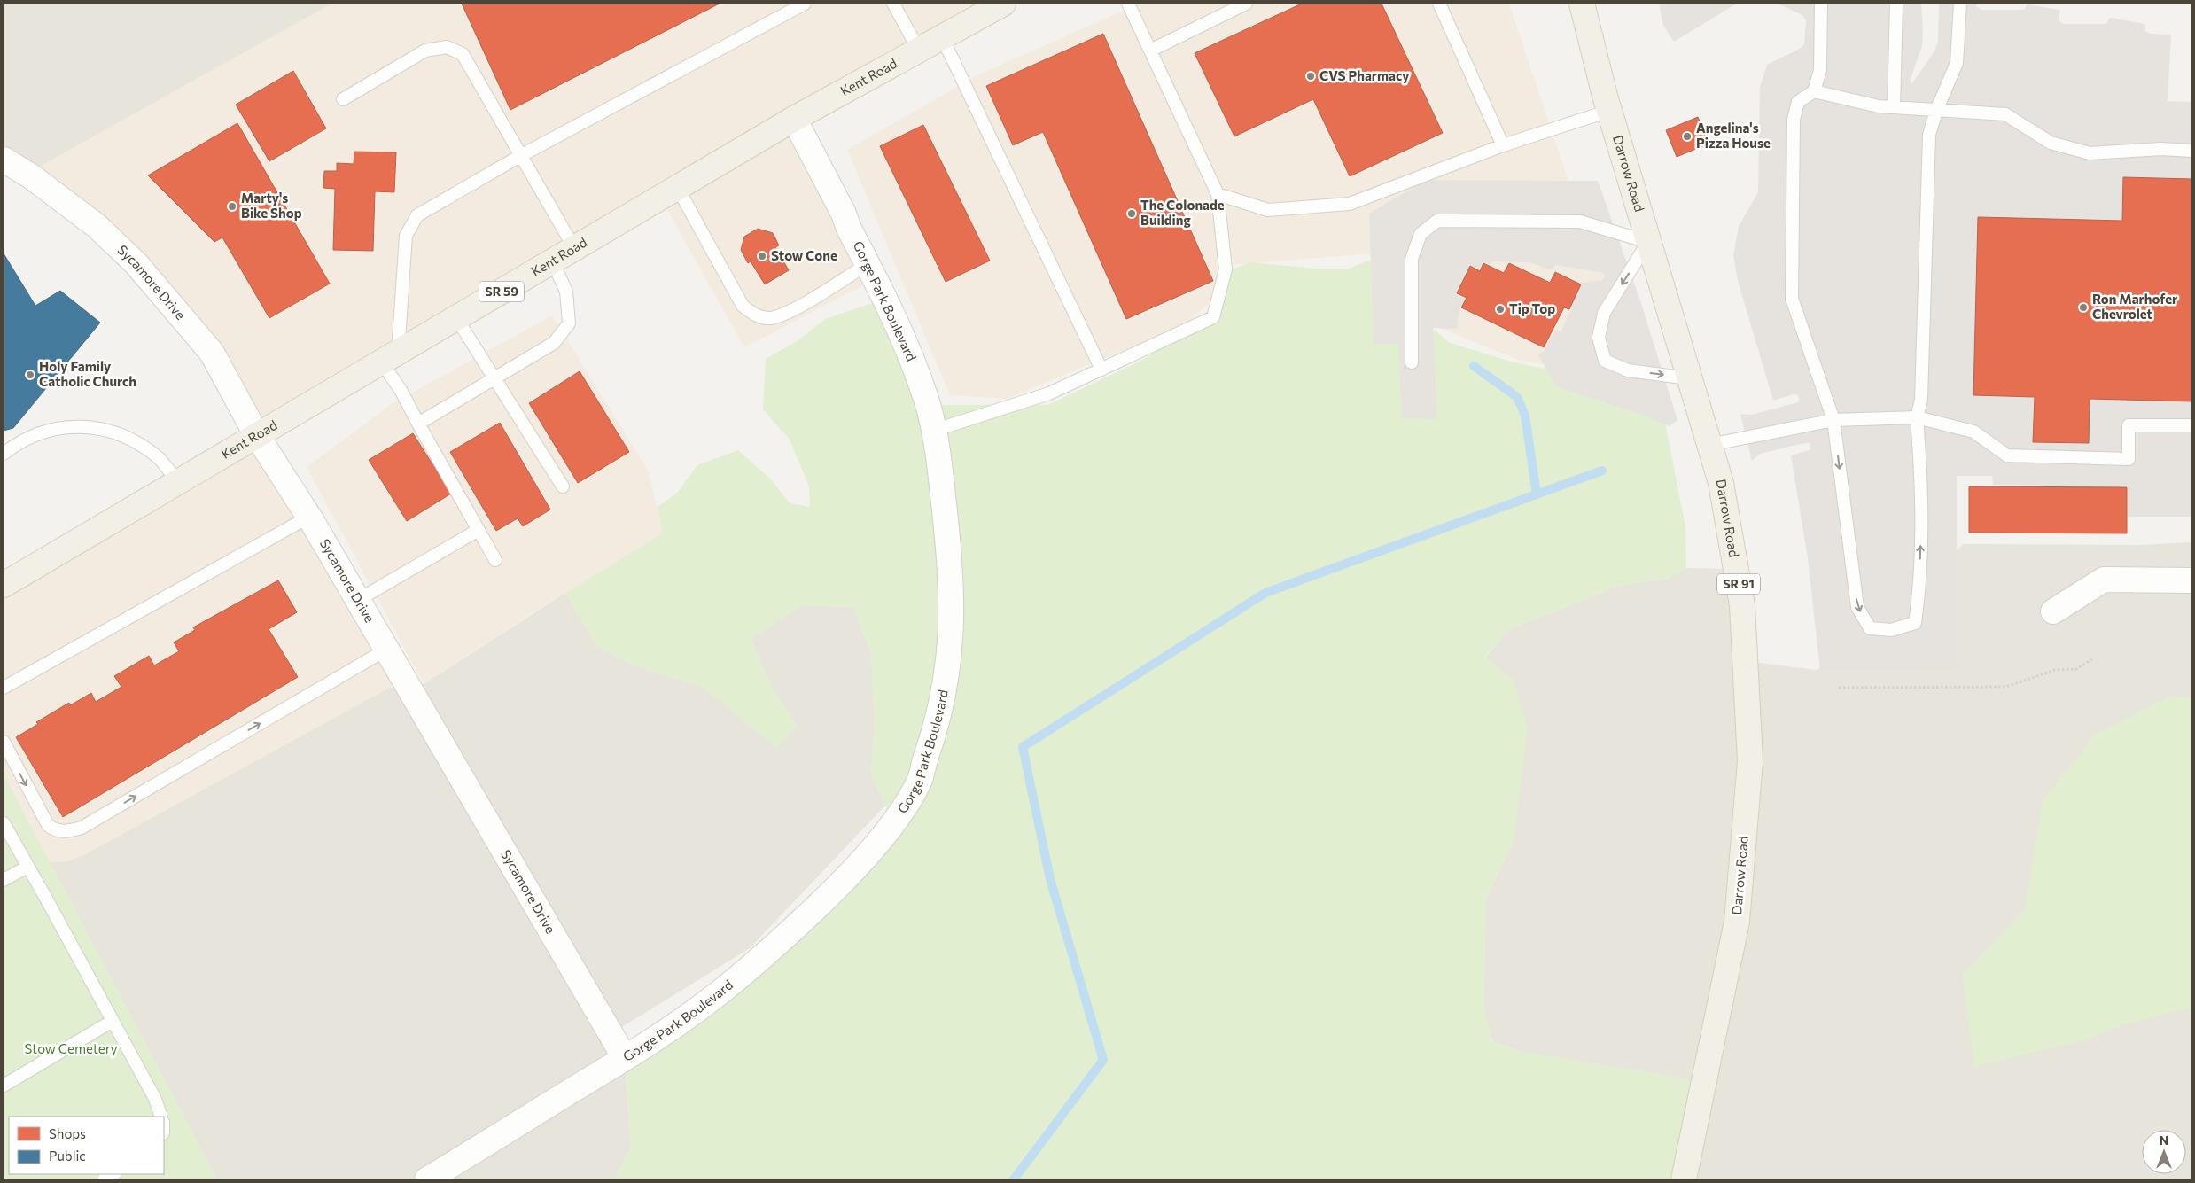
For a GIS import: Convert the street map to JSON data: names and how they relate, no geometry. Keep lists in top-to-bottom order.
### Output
{
  "streets": {
    "main road": [
      "Kent Road",
      "Darrow Road",
      "SR 59",
      "SR 91"
    ],
    "street": ["Sycamore Drive", "Gorge Park Boulevard"]
  },
  "crossings": [
    ["Kent Road", "Sycamore Drive"],
    ["Kent Road", "Gorge Park Boulevard"],
    ["Sycamore Drive", "Gorge Park Boulevard"]
  ],
  "parks": ["Stow Cemetery"],
  "places": [
    "CVS Pharmacy",
    "Angelina's Pizza House",
    "Marty's Bike Shop",
    "The Colonade Building",
    "Stow Cone",
    "Ron Marhofer Chevrolet",
    "Tip Top",
    "Holy Family Catholic Church"
  ],
  "legend": ["Shops", "Public"],
  "north": "top"
}
